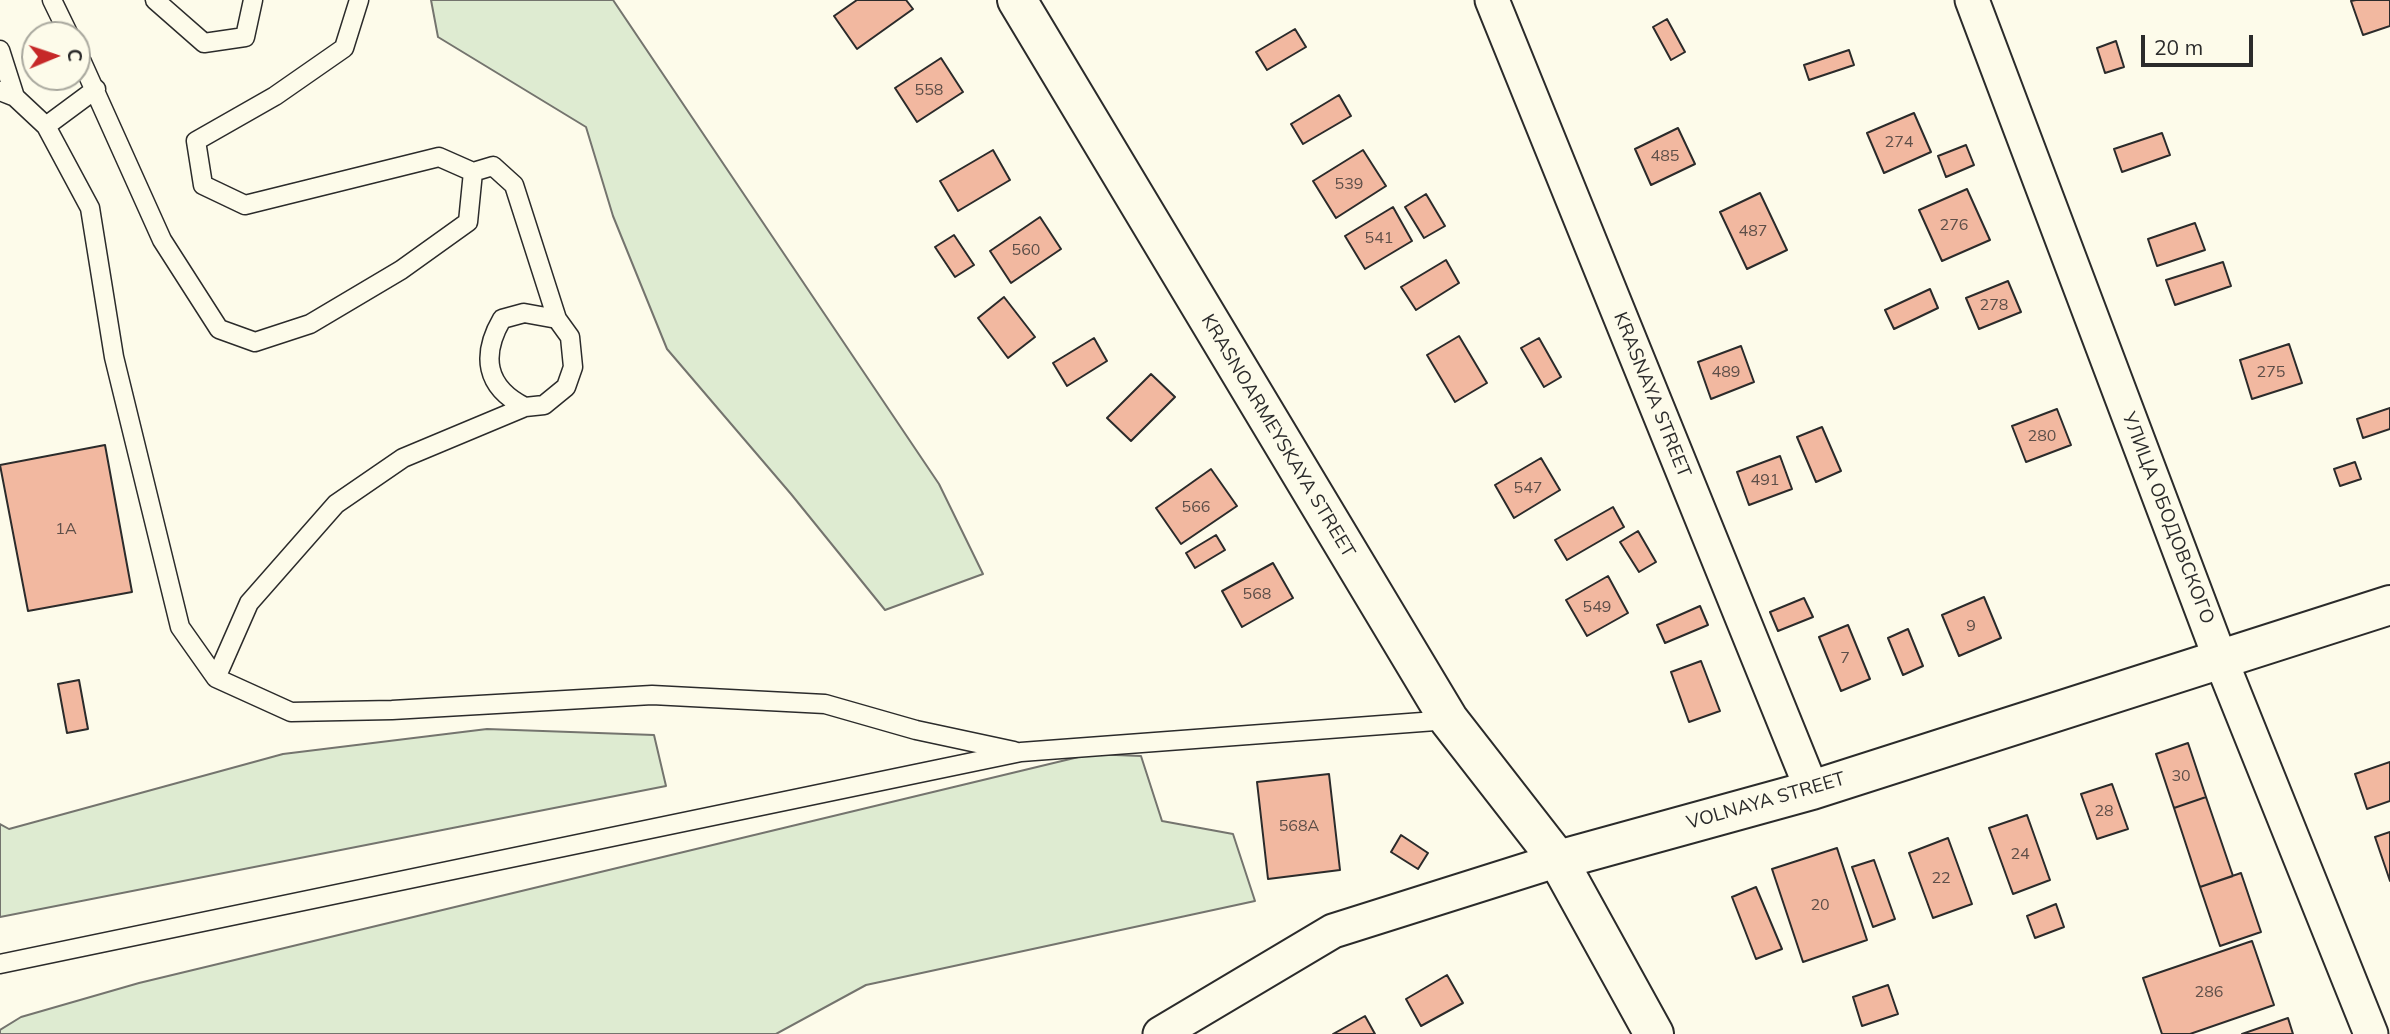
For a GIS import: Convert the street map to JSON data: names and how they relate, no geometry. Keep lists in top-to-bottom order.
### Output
{
  "streets": {
    "main road": ["KRASNOARMEYSKAYA STREET", "VOLNAYA STREET"],
    "street": ["KRASNAYA STREET", "УЛИЦА ОБОДОВСКОГО"]
  },
  "crossings": [
    ["KRASNAYA STREET", "VOLNAYA STREET"],
    ["KRASNOARMEYSKAYA STREET", "VOLNAYA STREET"],
    ["УЛИЦА ОБОДОВСКОГО", "VOLNAYA STREET"]
  ],
  "house_numbers": [
    "558",
    "274",
    "485",
    "539",
    "276",
    "487",
    "541",
    "560",
    "278",
    "489",
    "275",
    "280",
    "491",
    "547",
    "566",
    "1А",
    "568",
    "549",
    "9",
    "7",
    "30",
    "28",
    "568А",
    "24",
    "22",
    "20",
    "286"
  ],
  "scale_bar": "20 m",
  "north": "right"
}
